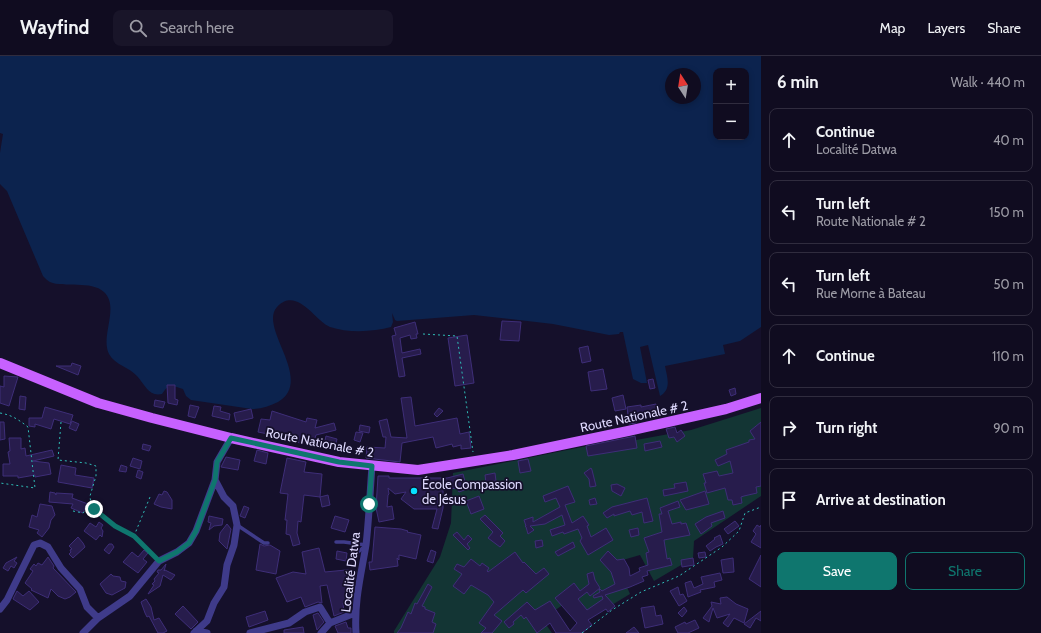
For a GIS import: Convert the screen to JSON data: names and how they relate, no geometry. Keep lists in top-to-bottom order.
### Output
{
  "streets": {
    "main road": ["Route Nationale # 2"],
    "street": ["Localité Datwa"]
  },
  "crossings": [
    ["Route Nationale # 2", "Localité Datwa"]
  ],
  "places": ["École Compassion de Jésus"],
  "north": "top",
  "page": {
    "header": "Wayfind",
    "search": "Search here",
    "nav": ["Map", "Layers", "Share"],
    "heading": ["6 min", "Walk · 440 m"],
    "map_buttons": ["+", "−"],
    "list": [
      ["Continue", "Localité Datwa", "40 m"],
      ["Turn left", "Route Nationale # 2", "150 m"],
      ["Turn left", "Rue Morne à Bateau", "50 m"],
      ["Continue", "110 m"],
      ["Turn right", "90 m"],
      "Arrive at destination"
    ],
    "buttons": ["Save", "Share"]
  }
}
